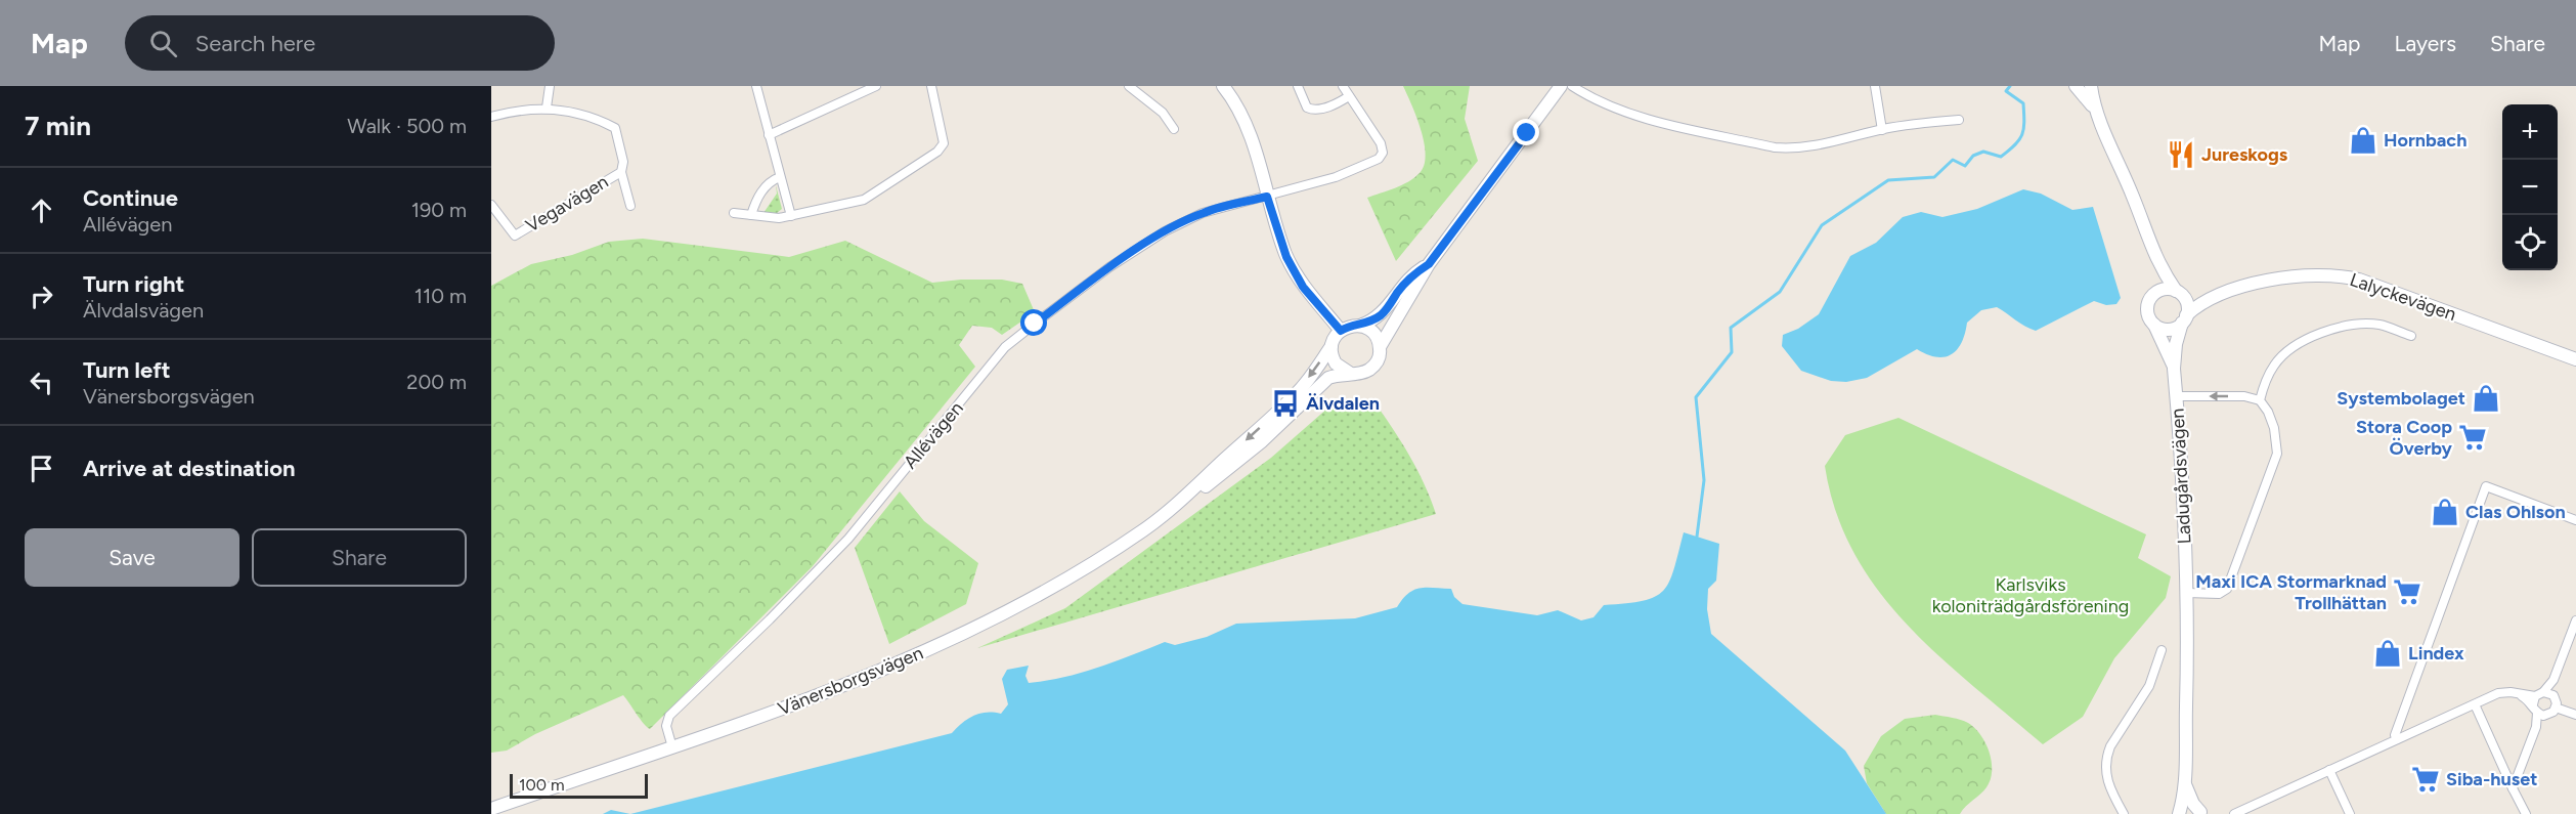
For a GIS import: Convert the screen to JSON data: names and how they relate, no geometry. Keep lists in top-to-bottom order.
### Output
{
  "streets": {
    "main road": ["Lalyckevägen", "Ladugårdsvägen", "Vänersborgsvägen"],
    "street": ["Vegavägen", "Allévägen"]
  },
  "crossings": [
    ["Lalyckevägen", "Ladugårdsvägen"],
    ["Allévägen", "Vänersborgsvägen"]
  ],
  "parks": ["Karlsviks koloniträdgårdsförening"],
  "places": {
    "shop": [
      "Hornbach",
      "Systembolaget",
      "Clas Ohlson",
      "Lindex"
    ],
    "restaurant": ["Jureskogs"],
    "bus stop": ["Älvdalen"],
    "supermarket": ["Stora Coop Överby", "Maxi ICA Stormarknad Trollhättan", "Siba-huset"]
  },
  "scale_bar": "100 m",
  "page": {
    "header": "Map",
    "search": "Search here",
    "nav": ["Map", "Layers", "Share"],
    "heading": ["7 min", "Walk · 500 m"],
    "map_buttons": ["+", "−"],
    "list": [
      ["Continue", "Allévägen", "190 m"],
      ["Turn right", "Älvdalsvägen", "110 m"],
      ["Turn left", "Vänersborgsvägen", "200 m"],
      "Arrive at destination"
    ],
    "buttons": ["Save", "Share"],
    "scale": "100 m"
  }
}
